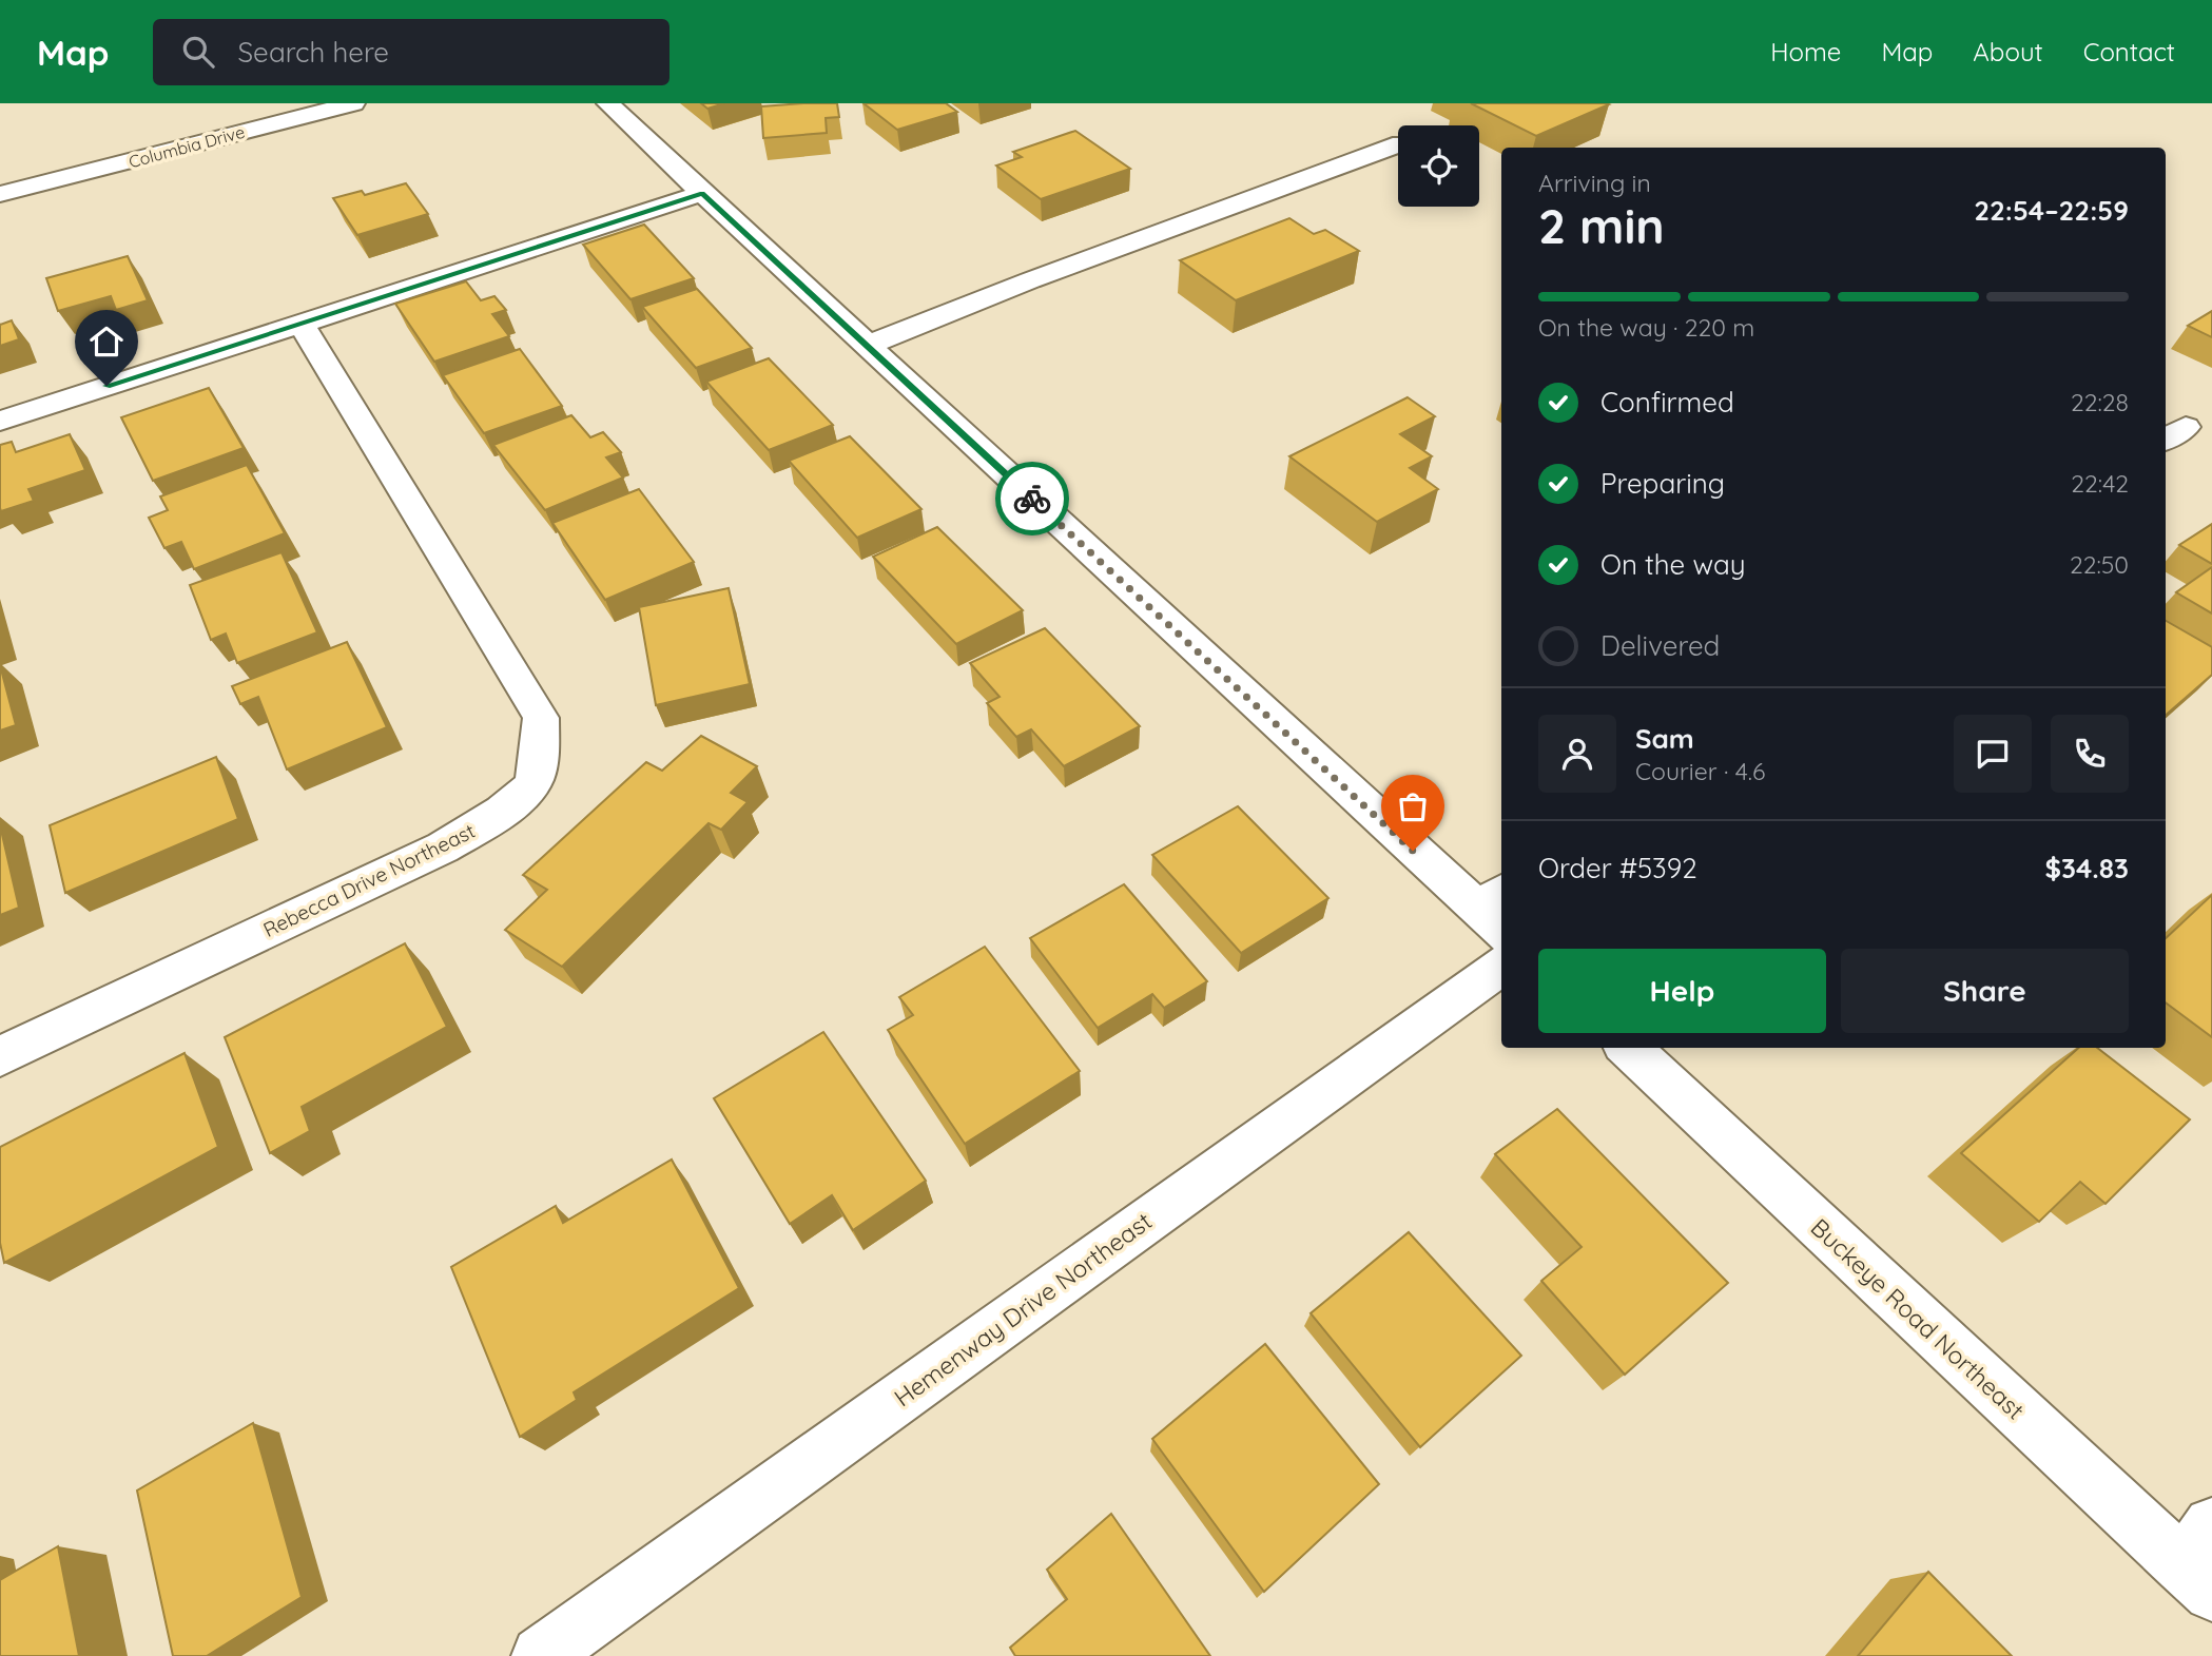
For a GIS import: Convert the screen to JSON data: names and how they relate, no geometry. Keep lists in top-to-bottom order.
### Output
{
  "streets": {
    "street": [
      "Columbia Drive",
      "Rebecca Drive Northeast",
      "Hemenway Drive Northeast",
      "Buckeye Road Northeast"
    ]
  },
  "page": {
    "header": "Map",
    "search": "Search here",
    "nav": [
      "Home",
      "Map",
      "About",
      "Contact"
    ],
    "heading": ["2 min", "Arriving in", "22:54–22:59"],
    "panel": [
      "Sam",
      "Courier · 4.6",
      "Order #5392",
      "$34.83"
    ],
    "bar": "On the way · 220 m",
    "list": [
      ["Confirmed", "22:28"],
      ["Preparing", "22:42"],
      ["On the way", "22:50"],
      "Delivered"
    ],
    "buttons": ["Help", "Share"]
  }
}
